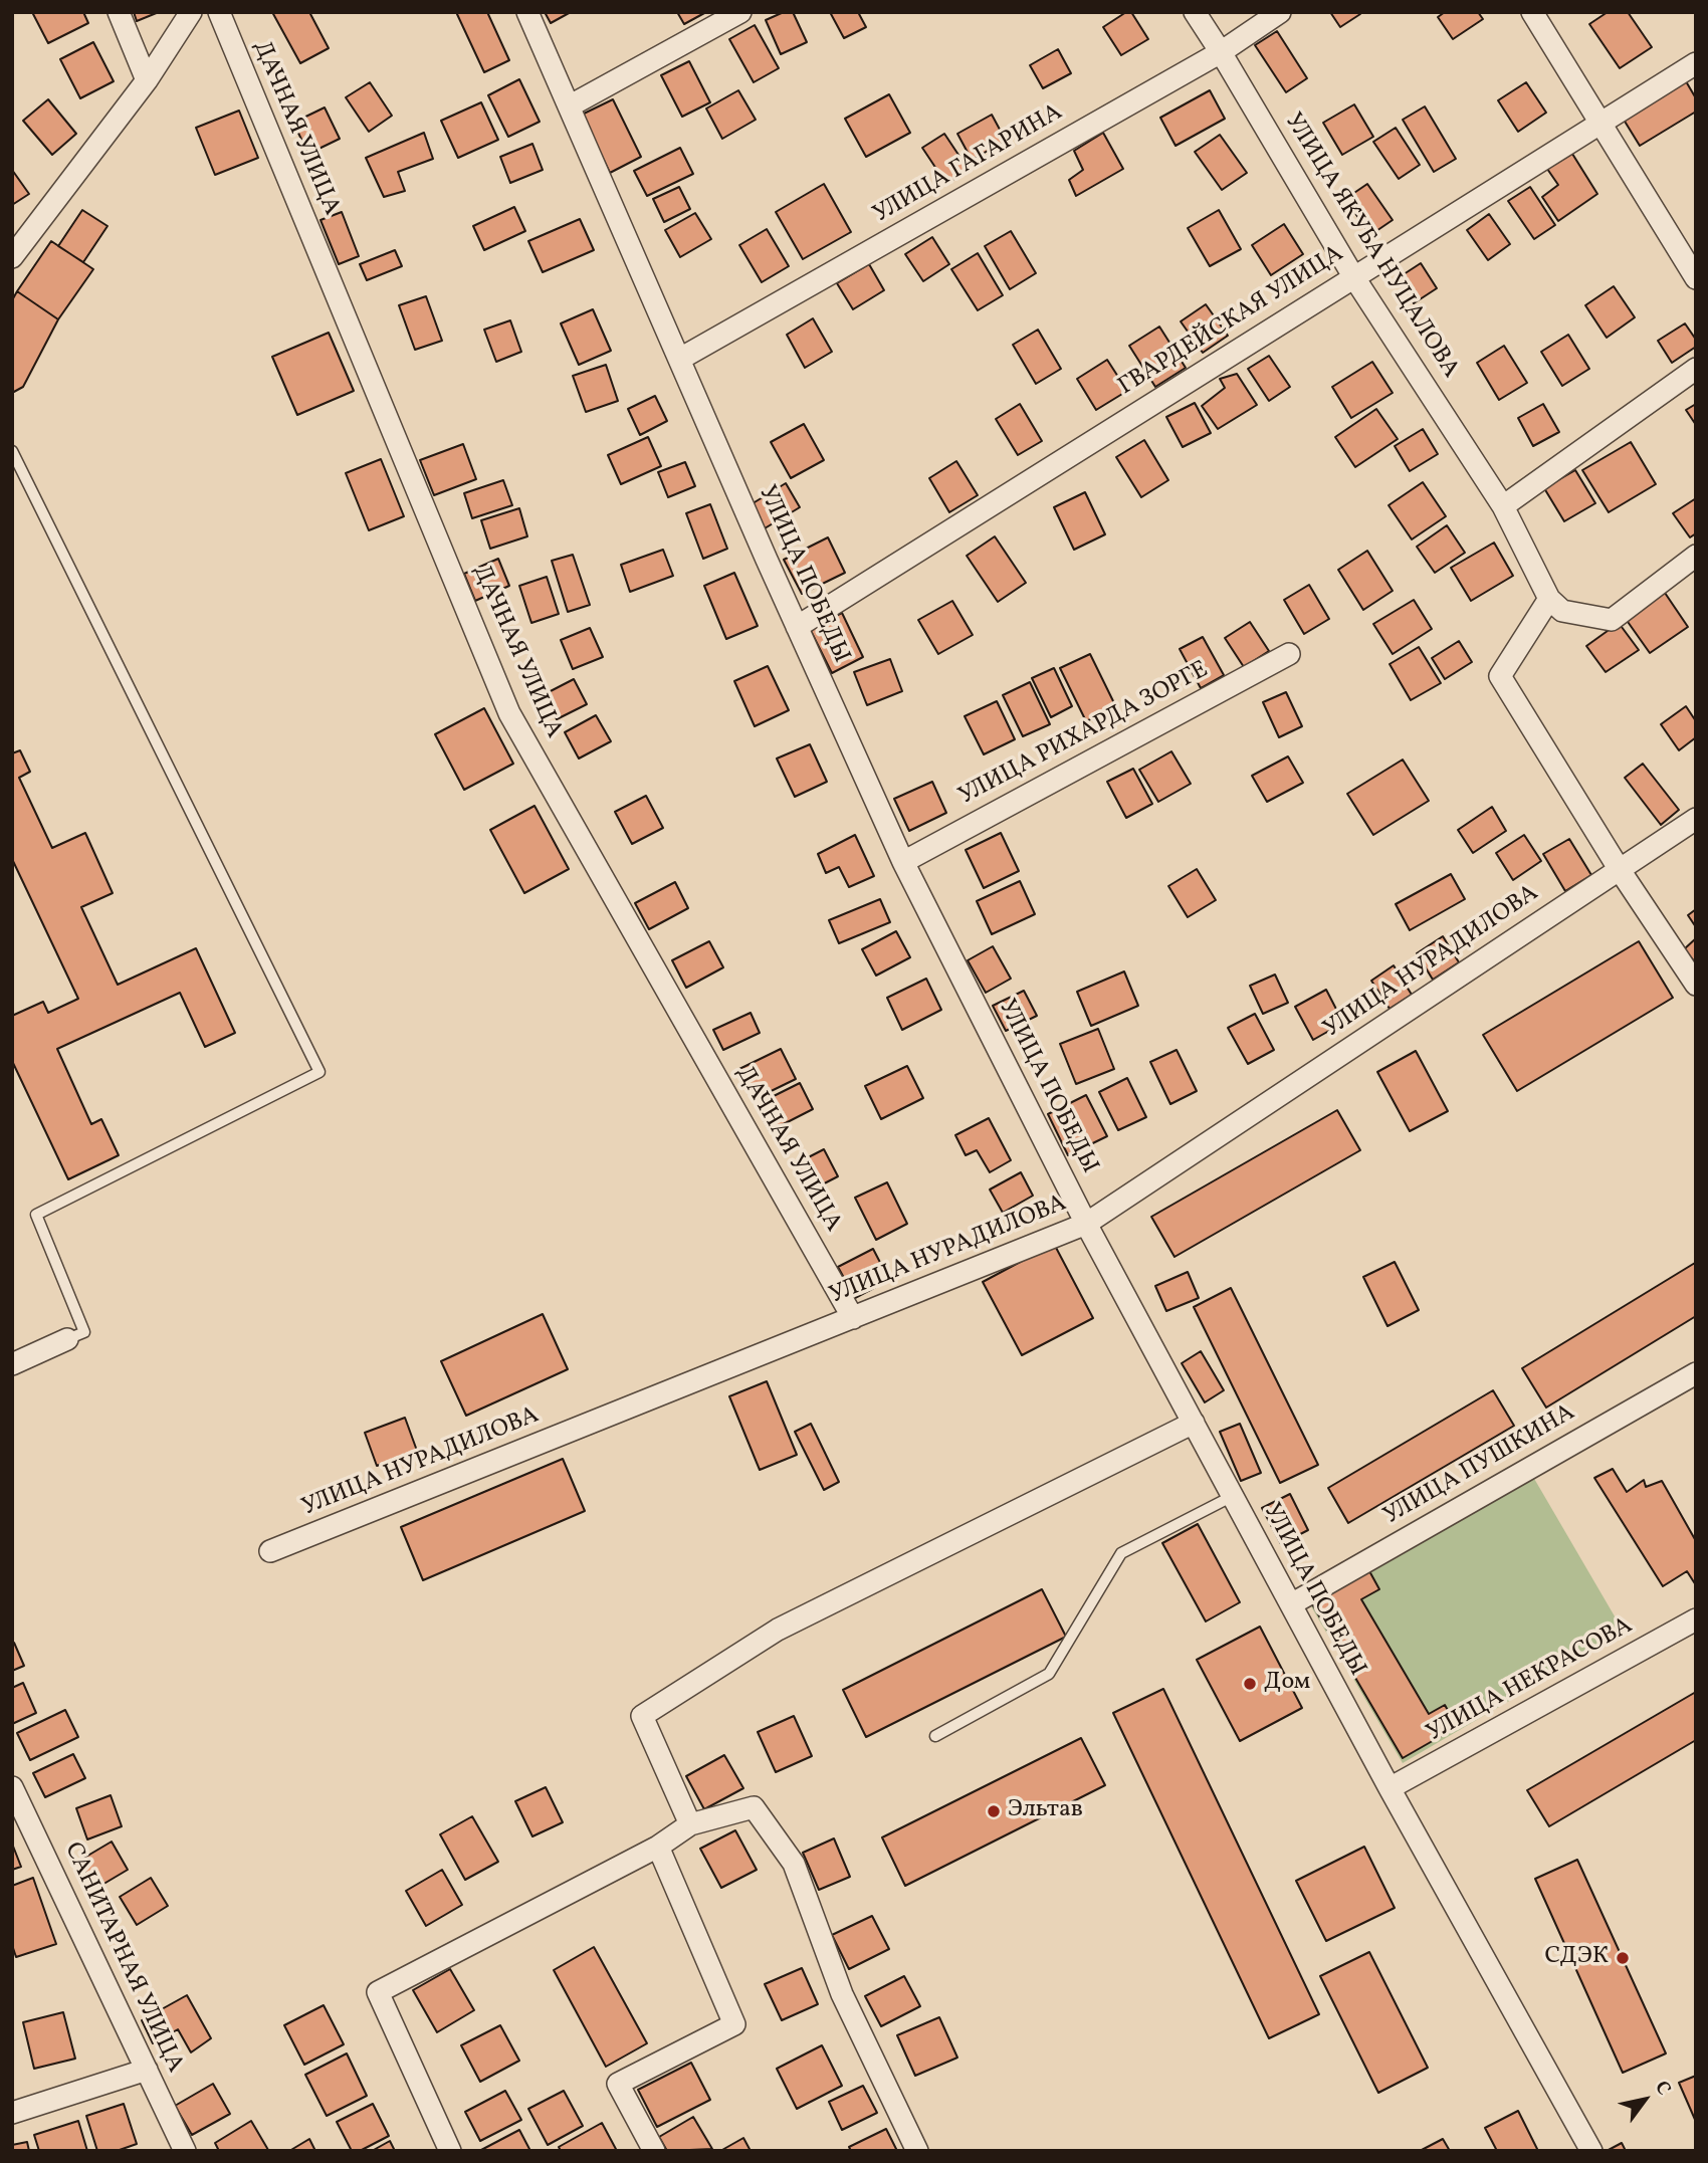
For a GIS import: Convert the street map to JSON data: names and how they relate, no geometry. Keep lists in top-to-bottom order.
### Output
{
  "streets": {
    "street": [
      "ДАЧНАЯ УЛИЦА",
      "УЛИЦА ГАГАРИНА",
      "УЛИЦА ЯКУБА НУЦАЛОВА",
      "ГВАРДЕЙСКАЯ УЛИЦА",
      "УЛИЦА ПОБЕДЫ",
      "УЛИЦА РИХАРДА ЗОРГЕ",
      "УЛИЦА НУРАДИЛОВА",
      "УЛИЦА ПУШКИНА",
      "УЛИЦА НЕКРАСОВА",
      "САНИТАРНАЯ УЛИЦА"
    ]
  },
  "crossings": [
    ["ДАЧНАЯ УЛИЦА", "УЛИЦА НУРАДИЛОВА"],
    ["УЛИЦА ГАГАРИНА", "УЛИЦА ЯКУБА НУЦАЛОВА"],
    ["УЛИЦА ГАГАРИНА", "УЛИЦА ПОБЕДЫ"],
    ["УЛИЦА ЯКУБА НУЦАЛОВА", "ГВАРДЕЙСКАЯ УЛИЦА"],
    ["ГВАРДЕЙСКАЯ УЛИЦА", "УЛИЦА ПОБЕДЫ"],
    ["УЛИЦА ПОБЕДЫ", "УЛИЦА РИХАРДА ЗОРГЕ"],
    ["УЛИЦА ПОБЕДЫ", "УЛИЦА НУРАДИЛОВА"],
    ["УЛИЦА ПОБЕДЫ", "УЛИЦА ПУШКИНА"],
    ["УЛИЦА ПОБЕДЫ", "УЛИЦА НЕКРАСОВА"]
  ],
  "places": ["Дом", "Эльтав", "СДЭК"],
  "north": "top right"
}
